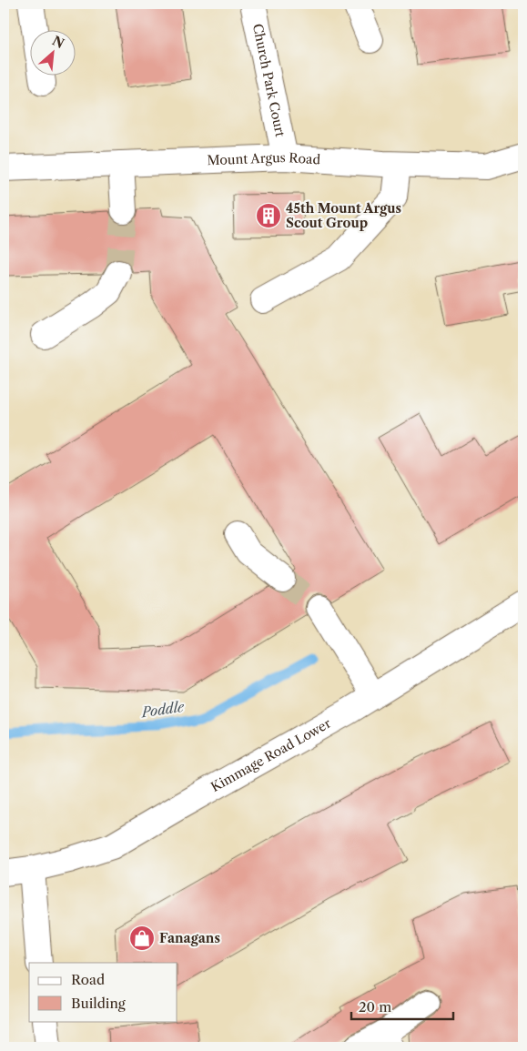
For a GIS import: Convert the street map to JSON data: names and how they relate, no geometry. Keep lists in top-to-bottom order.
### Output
{
  "streets": {
    "street": ["Church Park Court", "Mount Argus Road", "Kimmage Road Lower"]
  },
  "crossings": [
    ["Church Park Court", "Mount Argus Road"]
  ],
  "water": ["Poddle"],
  "places": {
    "building": ["45th Mount Argus Scout Group"],
    "shop": ["Fanagans"]
  },
  "legend": ["Road", "Building"],
  "scale_bar": "20 m",
  "north": "top right"
}
